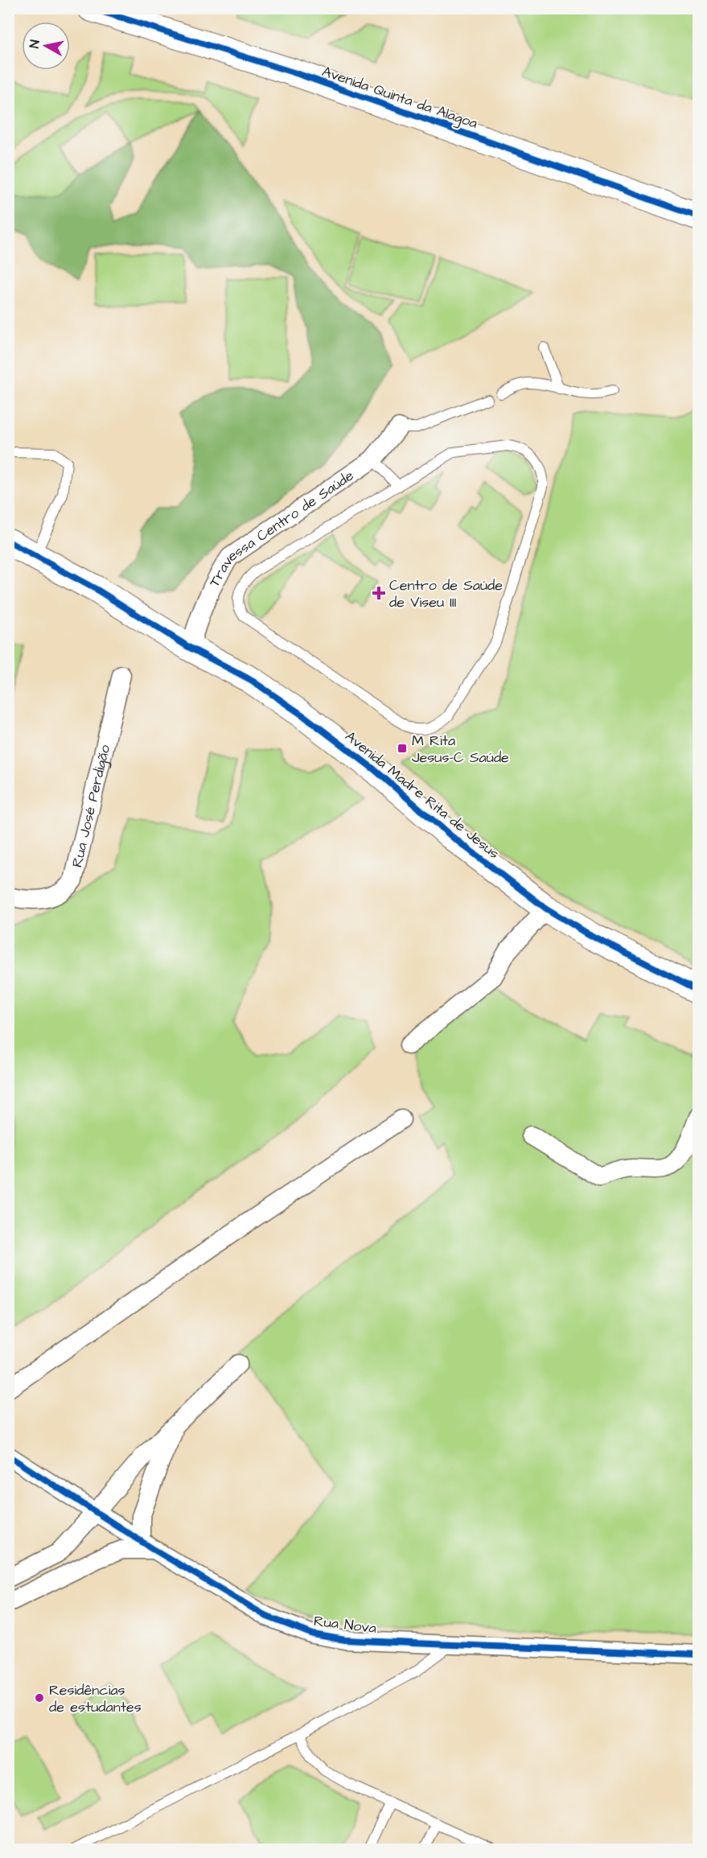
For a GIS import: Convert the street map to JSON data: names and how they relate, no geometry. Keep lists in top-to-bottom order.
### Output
{
  "streets": {
    "street": [
      "Avenida Quinta da Alagoa",
      "Travessa Centro de Saúde",
      "Avenida Madre Rita de Jesus",
      "Rua José Perdigão",
      "Rua Nova"
    ]
  },
  "crossings": [
    ["Travessa Centro de Saúde", "Avenida Madre Rita de Jesus"]
  ],
  "places": {
    "health": ["Centro de Saúde de Viseu III"],
    "transit": ["M Rita Jesus-C Saúde"],
    "other": ["Residências de estudantes"]
  },
  "north": "left"
}
